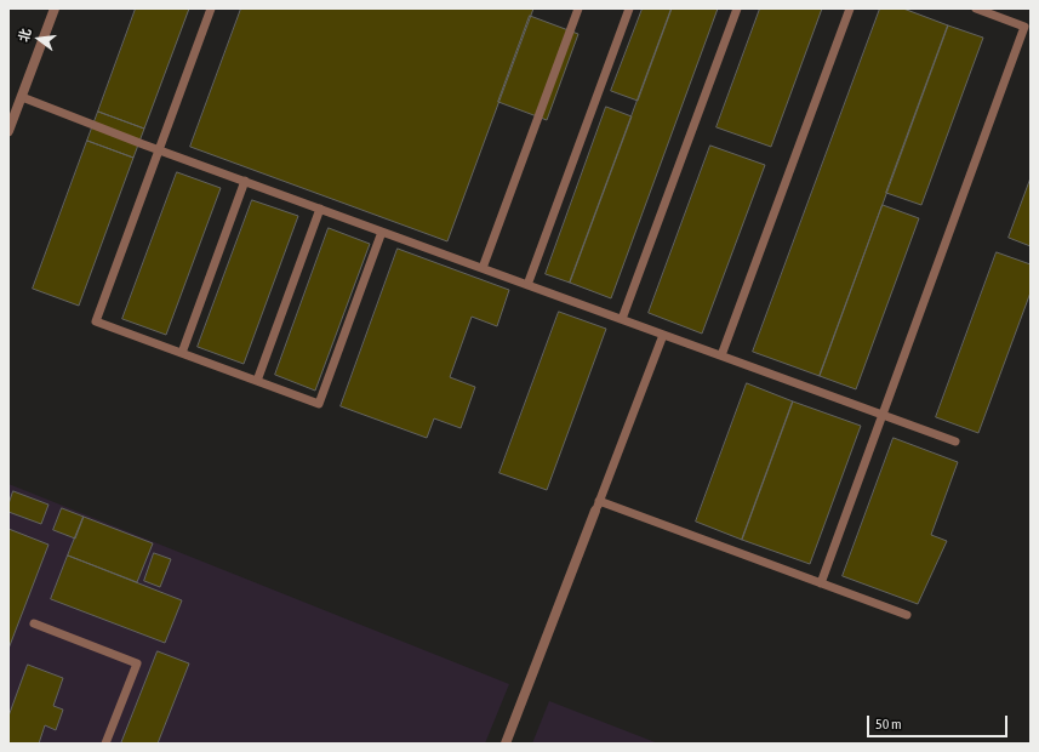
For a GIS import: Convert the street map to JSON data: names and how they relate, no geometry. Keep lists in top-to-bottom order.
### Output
{
  "scale_bar": "50 m",
  "north": "left"
}
